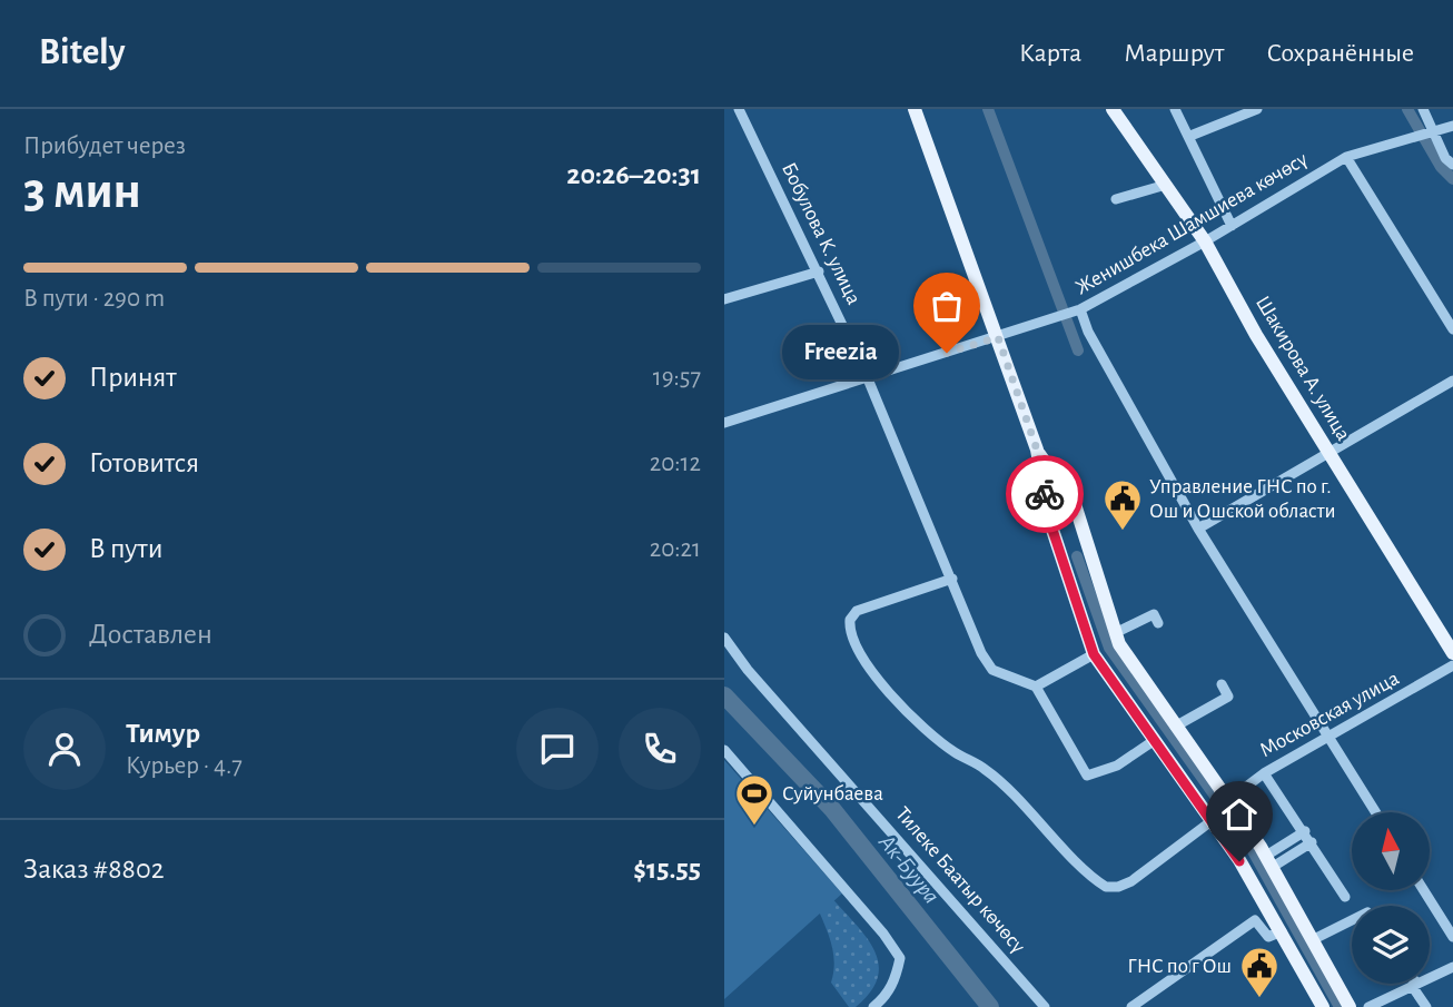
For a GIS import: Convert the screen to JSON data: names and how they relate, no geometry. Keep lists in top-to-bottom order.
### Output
{
  "streets": {
    "main road": ["Шакирова А. улица"],
    "street": [
      "Женишбека Шамшиева көчөсү",
      "Бобулова К. улица",
      "Московская улица",
      "Тилеке Баатыр көчөсү"
    ]
  },
  "crossings": [
    ["Женишбека Шамшиева көчөсү", "Бобулова К. улица"],
    ["Женишбека Шамшиева көчөсү", "Шакирова А. улица"]
  ],
  "water": ["Ак-Буура"],
  "places": {
    "other": ["Freezia"],
    "public building": ["Управление ГНС по г. Ош и Ошской области", "ГНС по г Ош"],
    "sports": ["Суйунбаева"]
  },
  "north": "top",
  "page": {
    "header": "Bitely",
    "nav": ["Карта", "Маршрут", "Сохранённые"],
    "heading": ["3 мин", "Прибудет через", "20:26–20:31"],
    "panel": [
      "Тимур",
      "Курьер · 4.7",
      "Заказ #8802",
      "$15.55"
    ],
    "bar": "В пути · 290 m",
    "bubble": "Freezia",
    "list": [
      ["Принят", "19:57"],
      ["Готовится", "20:12"],
      ["В пути", "20:21"],
      "Доставлен"
    ]
  }
}
